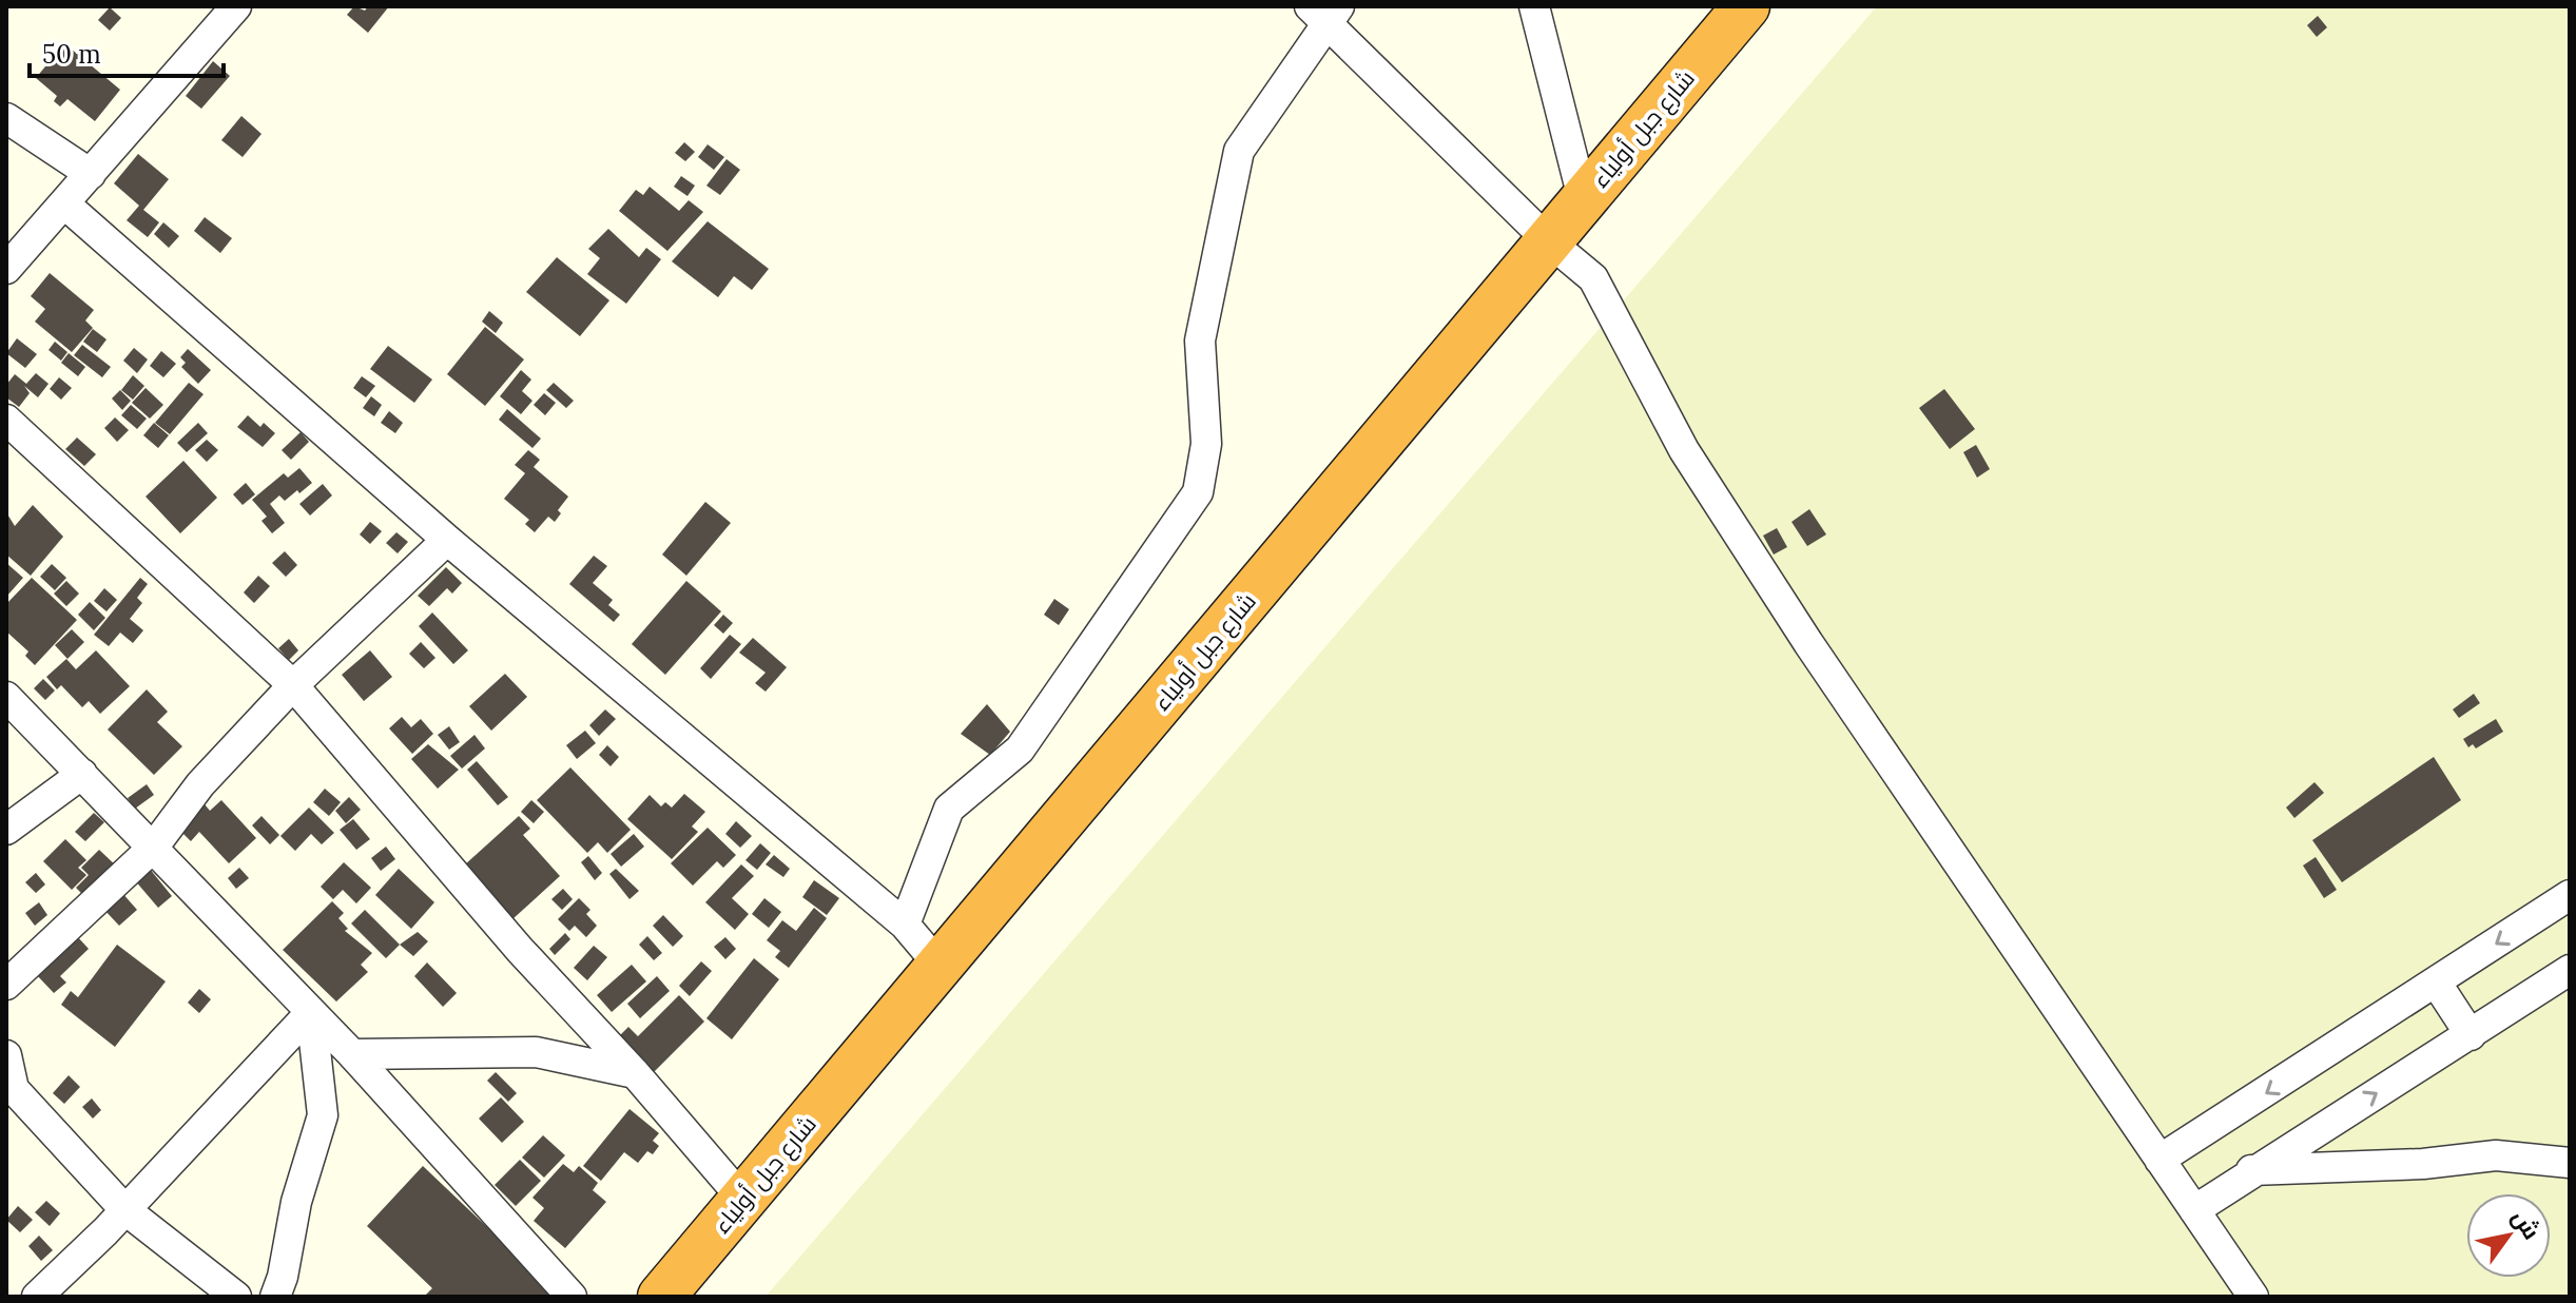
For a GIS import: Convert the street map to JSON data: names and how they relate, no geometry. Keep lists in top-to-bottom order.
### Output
{
  "streets": {
    "highway": ["شارع جبل أولياء"]
  },
  "scale_bar": "50 m",
  "north": "top right"
}
